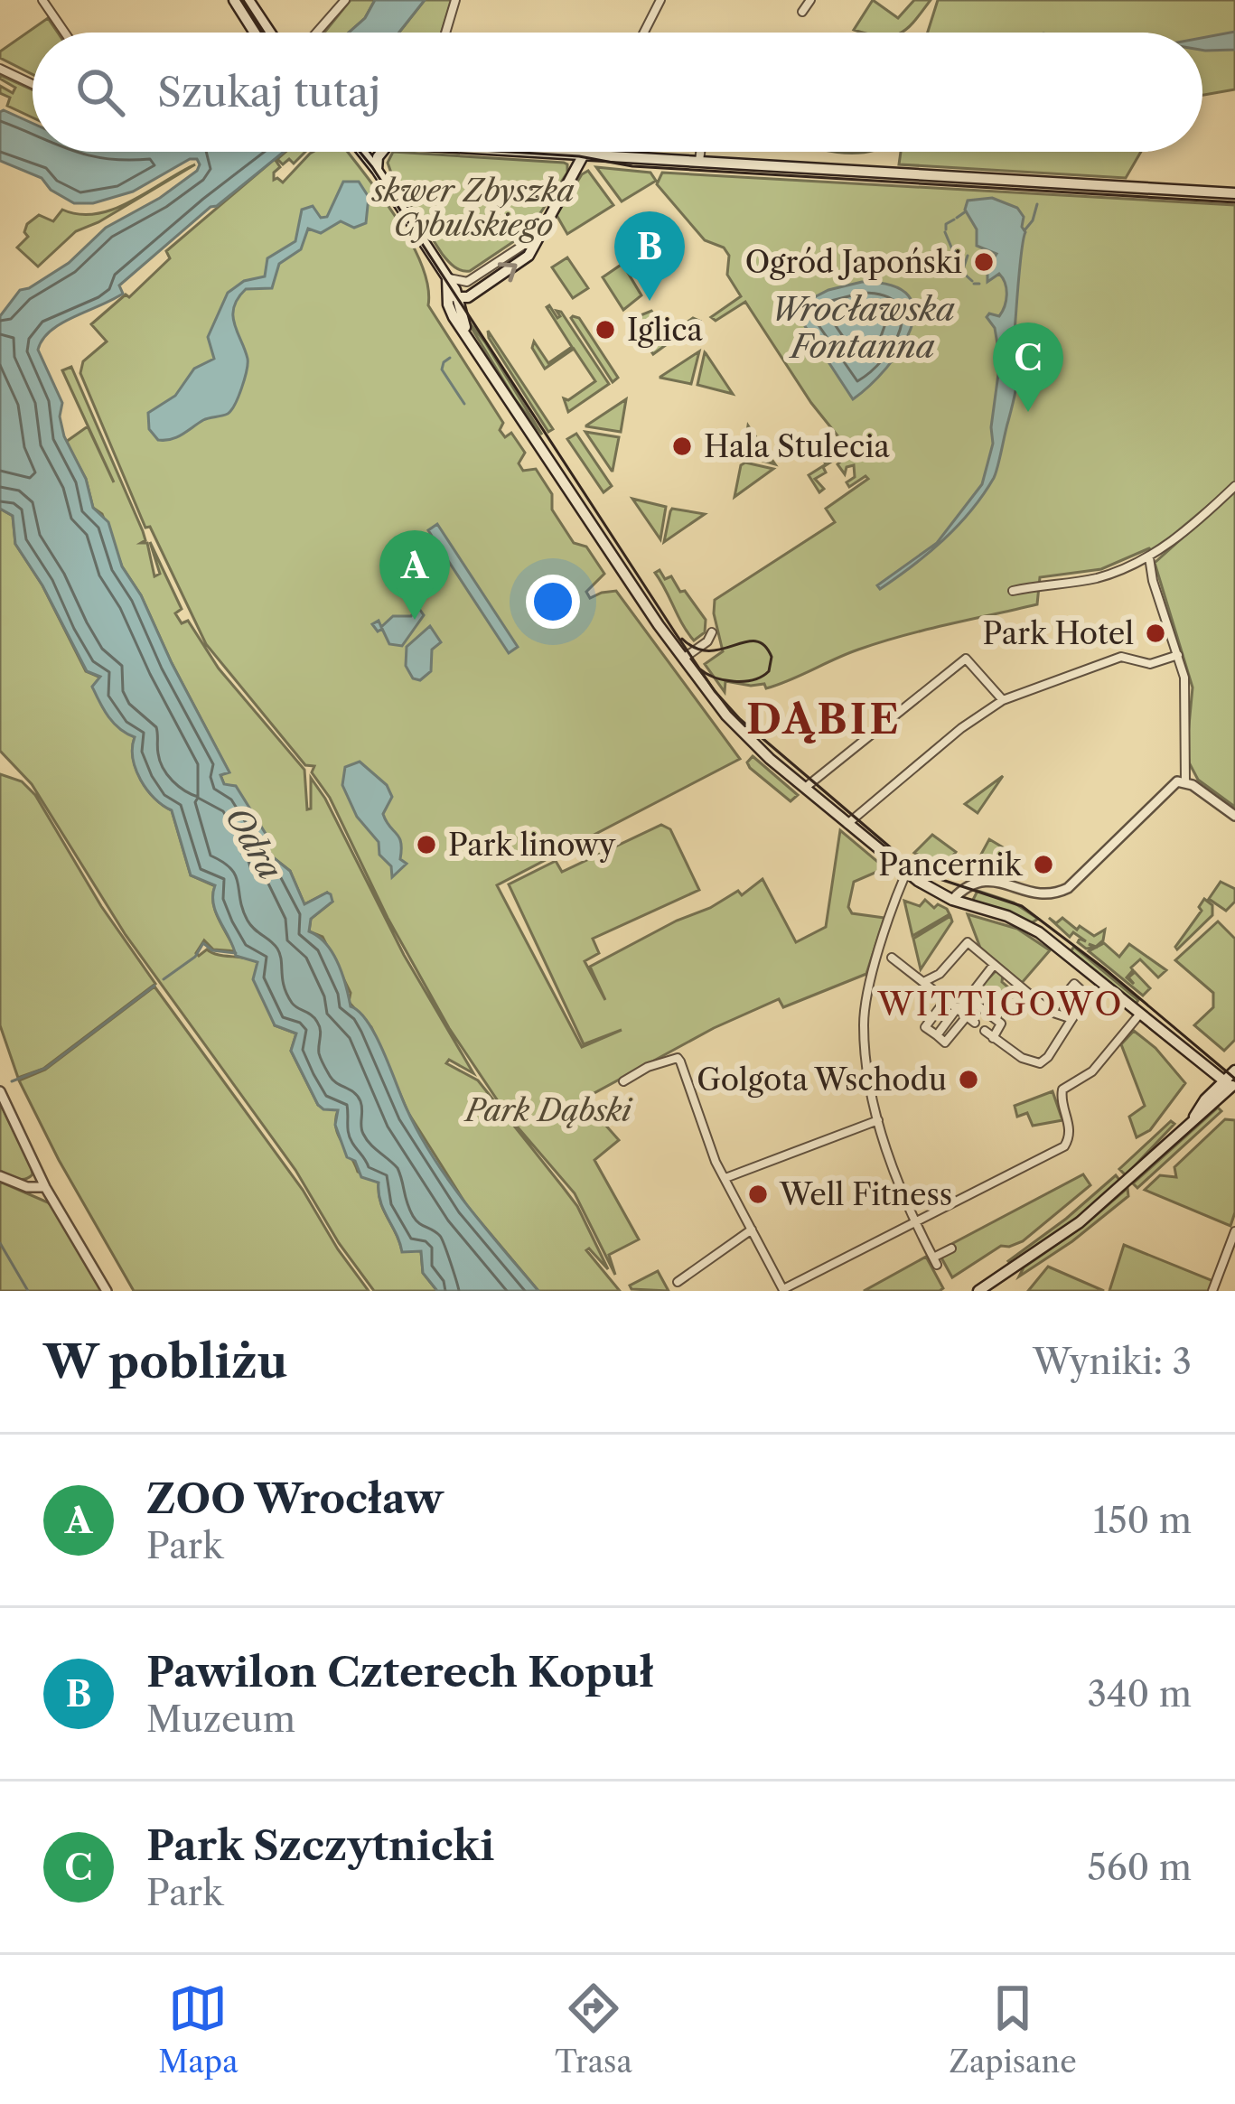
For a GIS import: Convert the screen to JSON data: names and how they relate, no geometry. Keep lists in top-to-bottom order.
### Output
{
  "districts": ["DĄBIE", "WITTIGOWO"],
  "water": ["Wrocławska Fontanna", "Odra"],
  "parks": ["skwer Zbyszka Cybulskiego", "Park Dąbski"],
  "places": [
    "Ogród Japoński",
    "Iglica",
    "Hala Stulecia",
    "Park Hotel",
    "Park linowy",
    "Pancernik",
    "Golgota Wschodu",
    "Well Fitness"
  ],
  "page": {
    "search": "Szukaj tutaj",
    "pins": ["B", "C", "A"],
    "heading": ["W pobliżu", "Wyniki: 3"],
    "list": [
      {
        "mark": "A",
        "name": "ZOO Wrocław",
        "note": "Park",
        "value": "150 m"
      },
      {
        "mark": "B",
        "name": "Pawilon Czterech Kopuł",
        "note": "Muzeum",
        "value": "340 m"
      },
      {
        "mark": "C",
        "name": "Park Szczytnicki",
        "note": "Park",
        "value": "560 m"
      }
    ],
    "nav": ["Mapa", "Trasa", "Zapisane"]
  }
}
